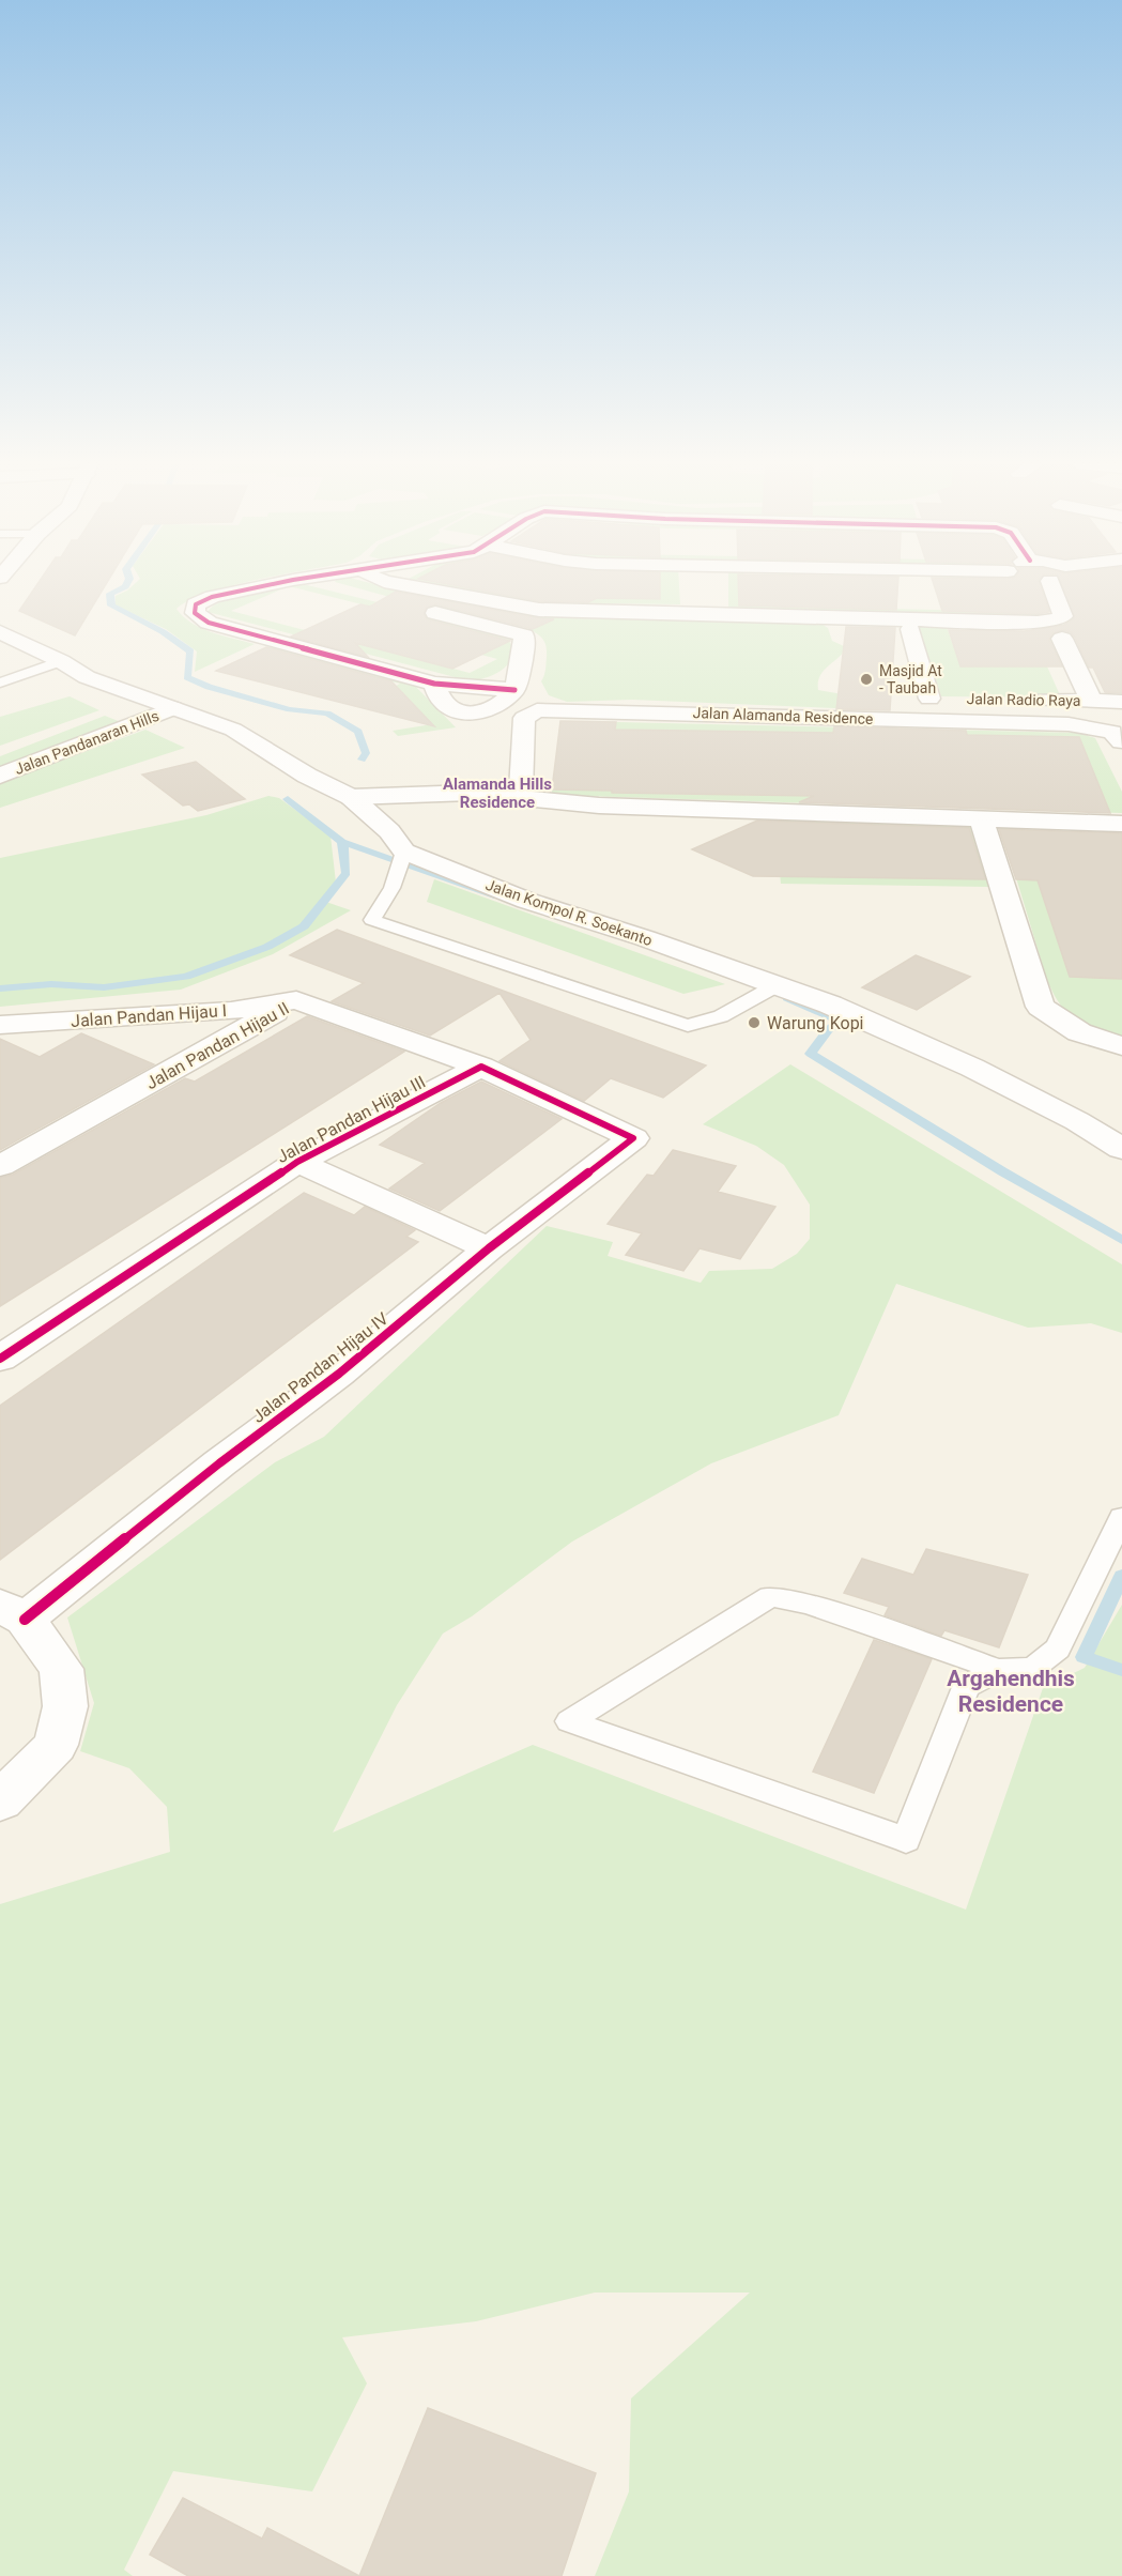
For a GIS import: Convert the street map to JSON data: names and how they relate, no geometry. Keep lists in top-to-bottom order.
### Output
{
  "streets": {
    "street": [
      "Jalan Radio Raya",
      "Jalan Alamanda Residence",
      "Jalan Pandanaran Hills",
      "Jalan Kompol R. Soekanto",
      "Jalan Pandan Hijau I",
      "Jalan Pandan Hijau II",
      "Jalan Pandan Hijau III",
      "Jalan Pandan Hijau IV"
    ]
  },
  "crossings": [
    ["Jalan Pandanaran Hills", "Jalan Kompol R. Soekanto"],
    ["Jalan Pandan Hijau I", "Jalan Pandan Hijau II"],
    ["Jalan Pandan Hijau II", "Jalan Pandan Hijau III"],
    ["Jalan Pandan Hijau II", "Jalan Pandan Hijau IV"],
    ["Jalan Pandan Hijau III", "Jalan Pandan Hijau IV"]
  ],
  "districts": ["Alamanda Hills Residence", "Argahendhis Residence"],
  "places": ["Masjid At - Taubah", "Warung Kopi"]
}
